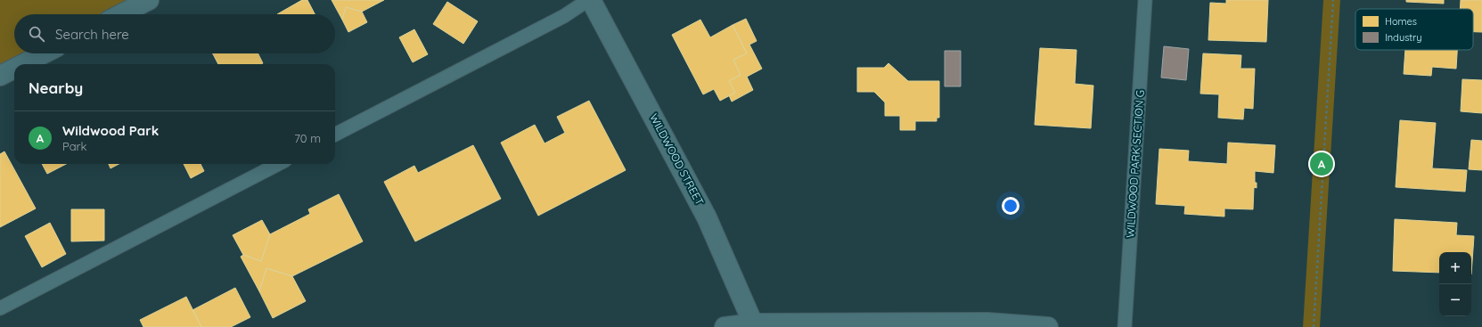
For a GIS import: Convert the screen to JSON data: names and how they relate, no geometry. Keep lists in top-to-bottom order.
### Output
{
  "streets": {
    "street": ["WILDWOOD STREET"],
    "lane": ["WILDWOOD PARK SECTION G"]
  },
  "legend": ["Homes", "Industry"],
  "page": {
    "search": "Search here",
    "heading": "Nearby",
    "list": [
      {
        "mark": "A",
        "name": "Wildwood Park",
        "note": "Park",
        "value": "70 m"
      }
    ],
    "pins": "A",
    "map_buttons": ["+", "−"]
  }
}
